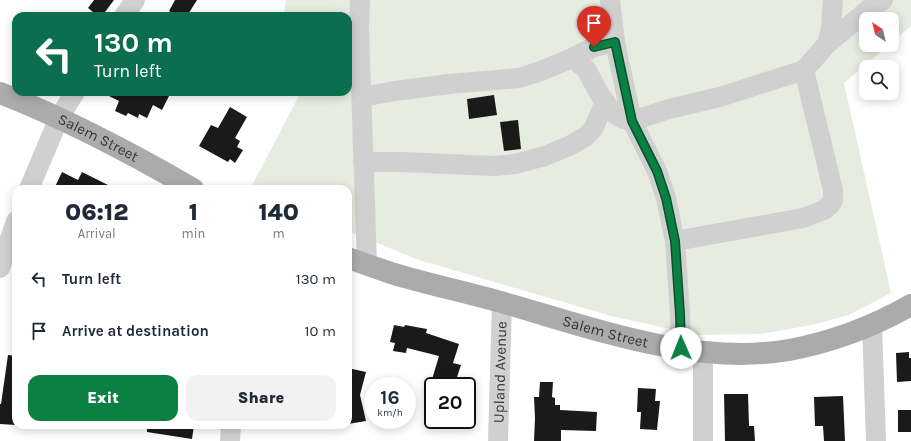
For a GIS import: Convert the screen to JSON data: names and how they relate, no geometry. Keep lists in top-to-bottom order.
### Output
{
  "streets": {
    "main road": ["Salem Street"],
    "street": ["Upland Avenue"]
  },
  "crossings": [
    ["Salem Street", "Upland Avenue"]
  ],
  "north": "top left",
  "page": {
    "turn": ["130 m", "Turn left"],
    "eta": [
      "06:12",
      "Arrival",
      "1",
      "min",
      "140",
      "m"
    ],
    "list": [
      {
        "name": "Turn left",
        "value": "130 m"
      },
      {
        "name": "Arrive at destination",
        "value": "10 m"
      }
    ],
    "buttons": ["Exit", "Share"],
    "speed": "16 km/h",
    "limit": "20"
  }
}
